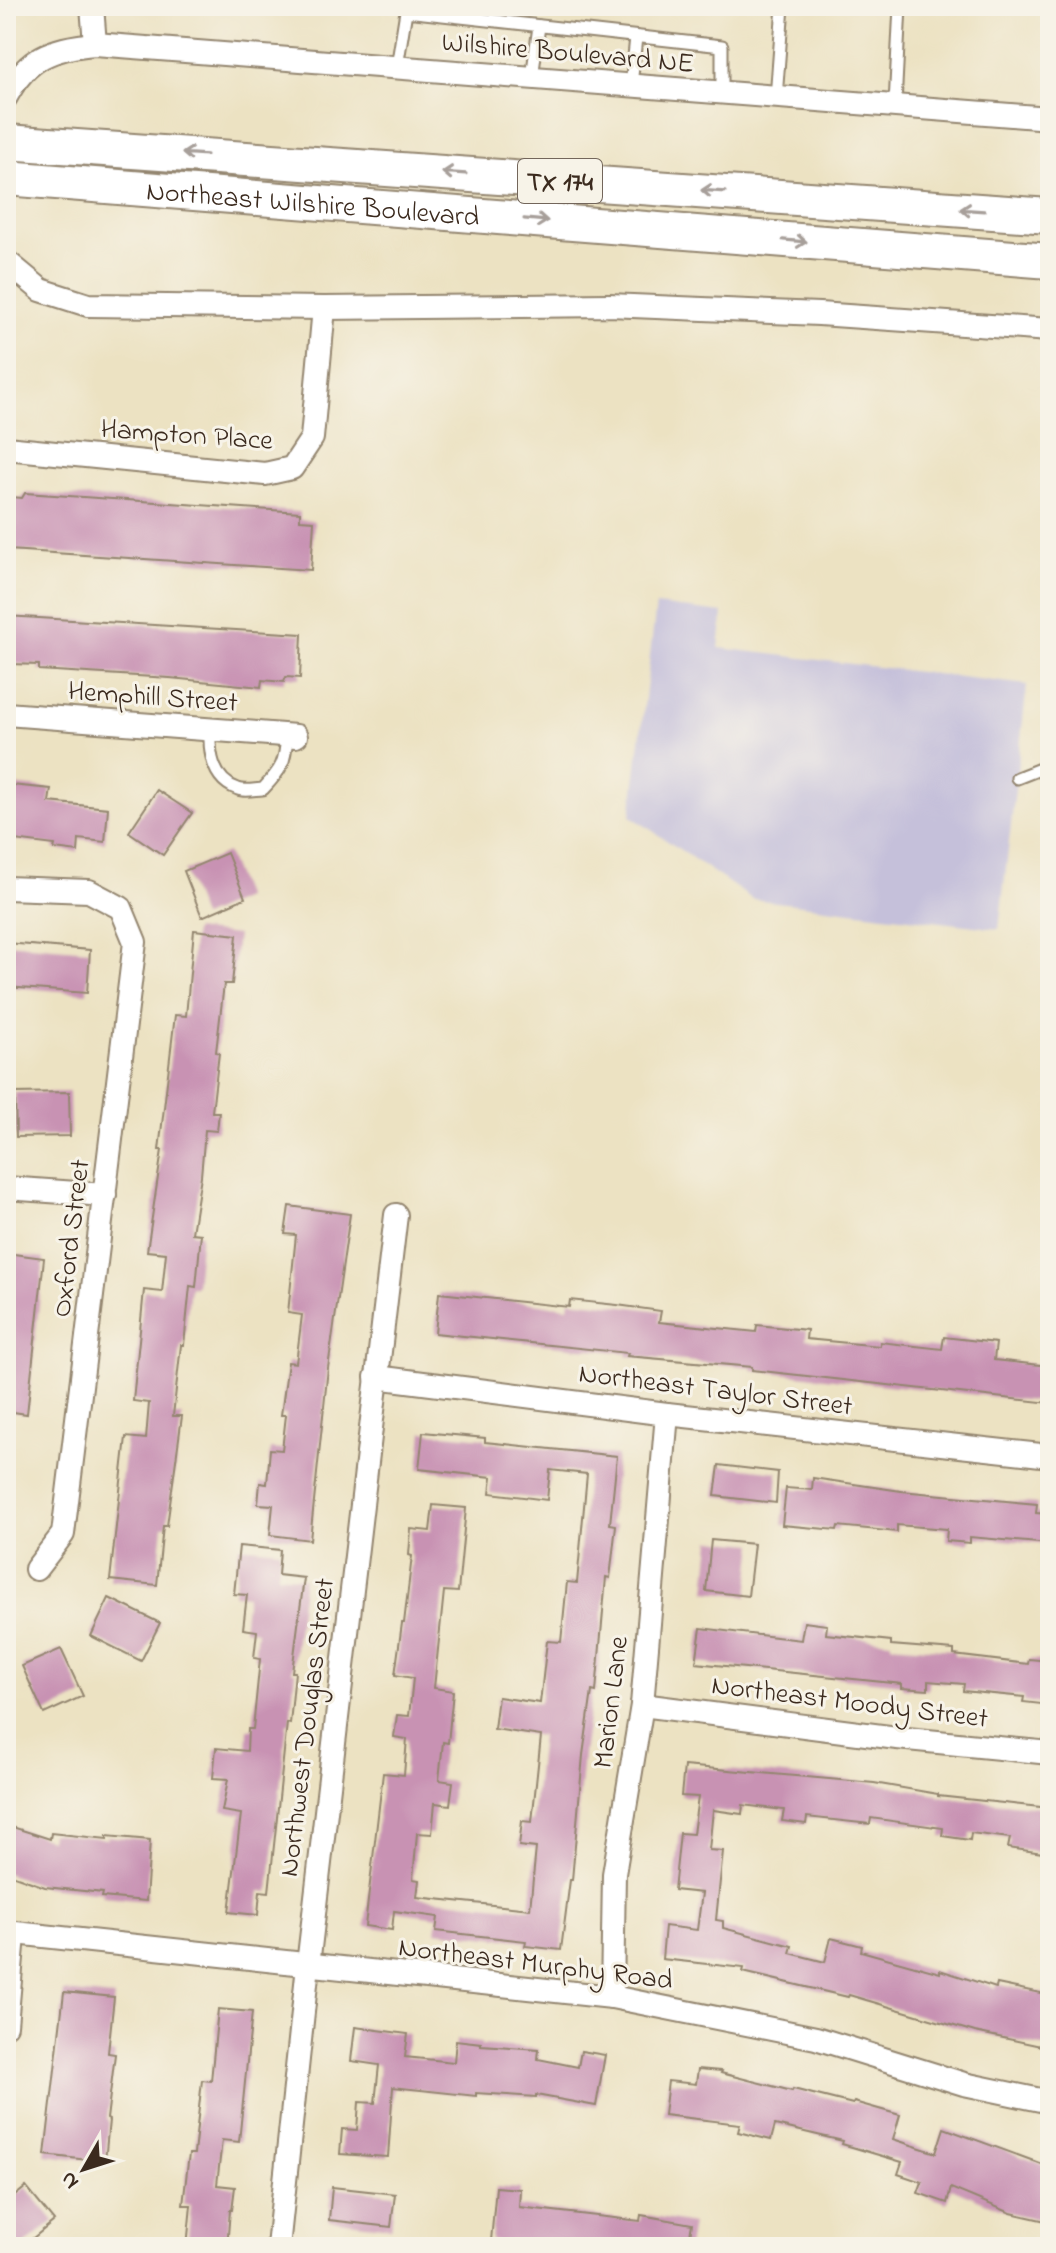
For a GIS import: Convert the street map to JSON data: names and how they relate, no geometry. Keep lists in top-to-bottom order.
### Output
{
  "streets": {
    "main road": ["TX 174", "Northeast Wilshire Boulevard"],
    "street": [
      "Wilshire Boulevard NE",
      "Hampton Place",
      "Hemphill Street",
      "Oxford Street",
      "Northeast Taylor Street",
      "Northeast Moody Street",
      "Marion Lane",
      "Northwest Douglas Street",
      "Northeast Murphy Road"
    ]
  },
  "crossings": [
    ["Northeast Taylor Street", "Marion Lane"],
    ["Northeast Taylor Street", "Northwest Douglas Street"],
    ["Northeast Moody Street", "Marion Lane"],
    ["Marion Lane", "Northeast Murphy Road"],
    ["Northwest Douglas Street", "Northeast Murphy Road"]
  ],
  "north": "bottom left"
}
